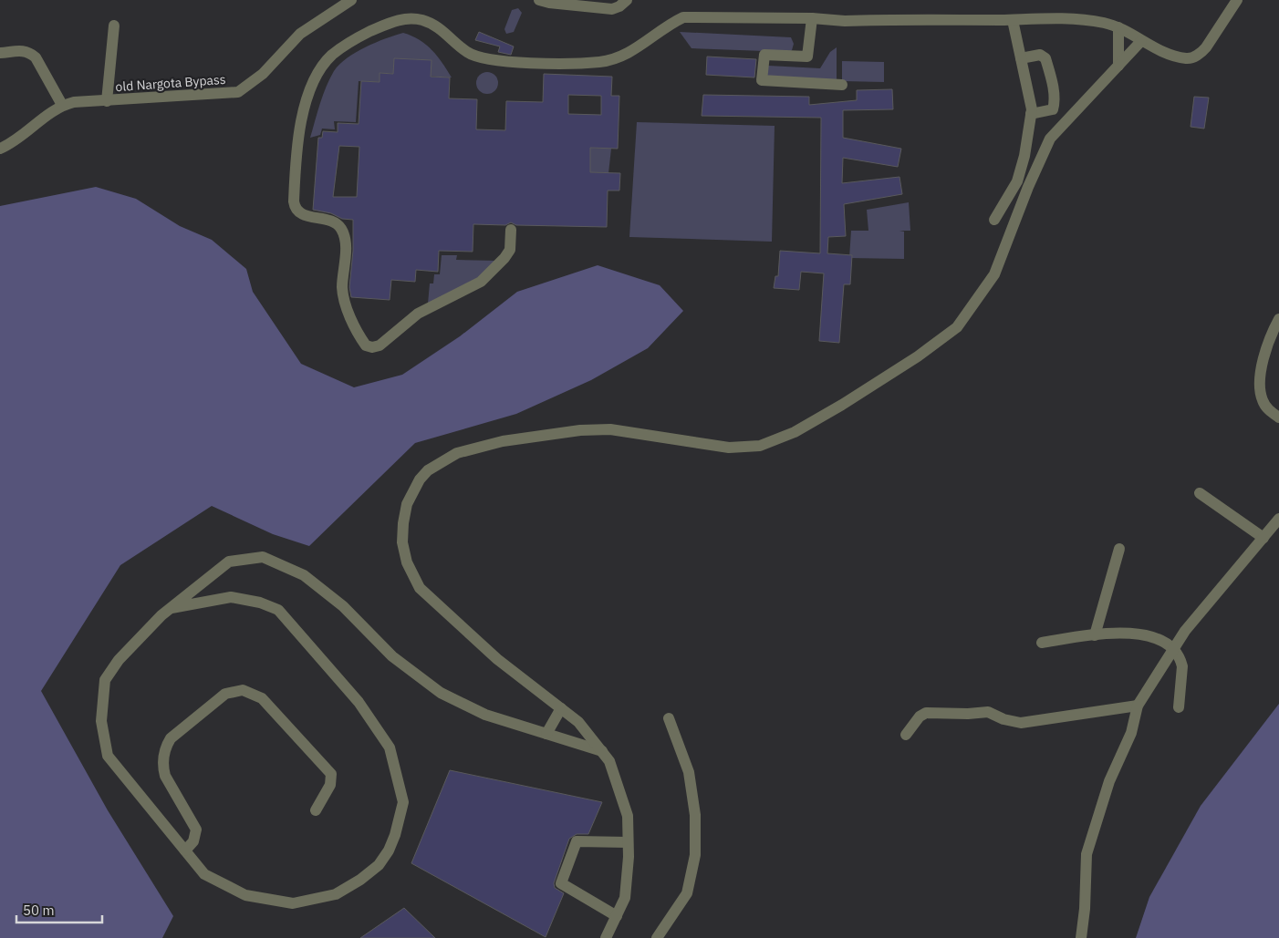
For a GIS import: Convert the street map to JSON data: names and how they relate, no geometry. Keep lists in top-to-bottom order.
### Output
{
  "streets": {
    "street": ["old Nargota Bypass"]
  },
  "scale_bar": "50 m"
}
